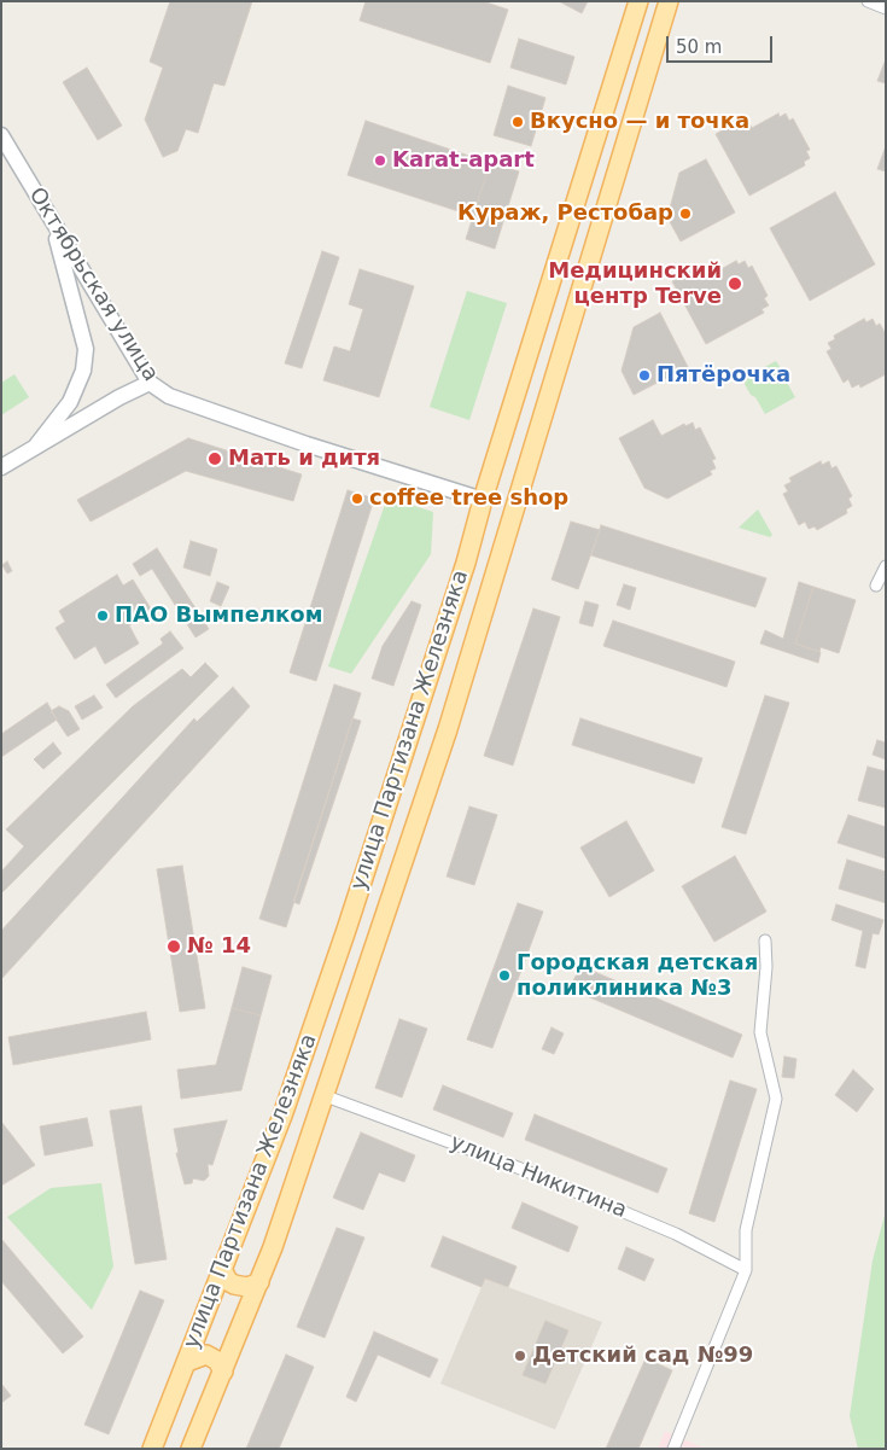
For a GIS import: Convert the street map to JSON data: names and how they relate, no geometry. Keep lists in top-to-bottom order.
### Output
{
  "streets": {
    "main road": ["улица Партизана Железняка"],
    "street": ["Октябрьская улица", "улица Никитина"]
  },
  "crossings": [
    ["Октябрьская улица", "улица Партизана Железняка"],
    ["улица Партизана Железняка", "улица Никитина"]
  ],
  "places": [
    "Вкусно — и точка",
    "Karat-apart",
    "Кураж, Рестобар",
    "Медицинский центр Terve",
    "Пятёрочка",
    "Мать и дитя",
    "coffee tree shop",
    "ПАО Вымпелком",
    "№ 14",
    "Городская детская поликлиника №3",
    "Детский сад №99"
  ],
  "scale_bar": "50 m"
}
